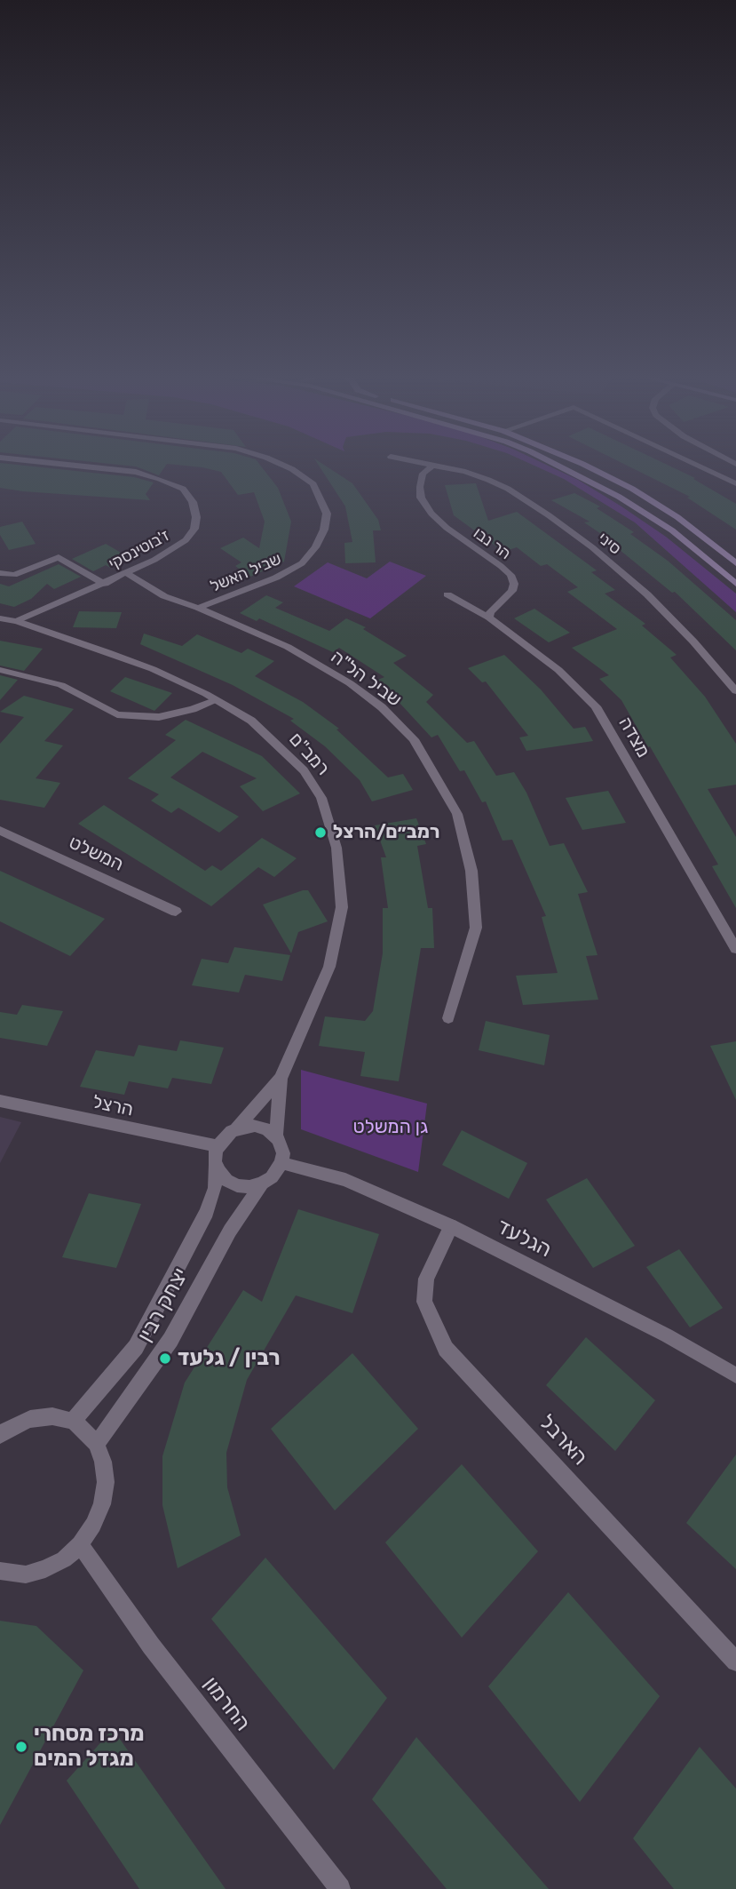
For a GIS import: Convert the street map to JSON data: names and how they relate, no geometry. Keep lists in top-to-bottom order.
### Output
{
  "streets": {
    "street": [
      "הר נבו",
      "סיני",
      "ז'בוטינסקי",
      "שביל האשל",
      "שביל הל\"ה",
      "מצדה",
      "רמב\"ם",
      "המשלט",
      "הרצל",
      "הגלעד",
      "יצחק רבין",
      "הארבל",
      "החרמון"
    ]
  },
  "crossings": [
    ["הר נבו", "סיני"],
    ["הר נבו", "מצדה"],
    ["ז'בוטינסקי", "שביל הל\"ה"],
    ["ז'בוטינסקי", "רמב\"ם"],
    ["שביל האשל", "שביל הל\"ה"],
    ["רמב\"ם", "הרצל"],
    ["רמב\"ם", "הגלעד"],
    ["רמב\"ם", "יצחק רבין"],
    ["הרצל", "הגלעד"],
    ["הרצל", "יצחק רבין"],
    ["הגלעד", "יצחק רבין"],
    ["הגלעד", "הארבל"]
  ],
  "parks": ["גן המשלט"],
  "places": ["רמב״ם/הרצל", "רבין / גלעד", "מרכז מסחרי מגדל המים"]
}
